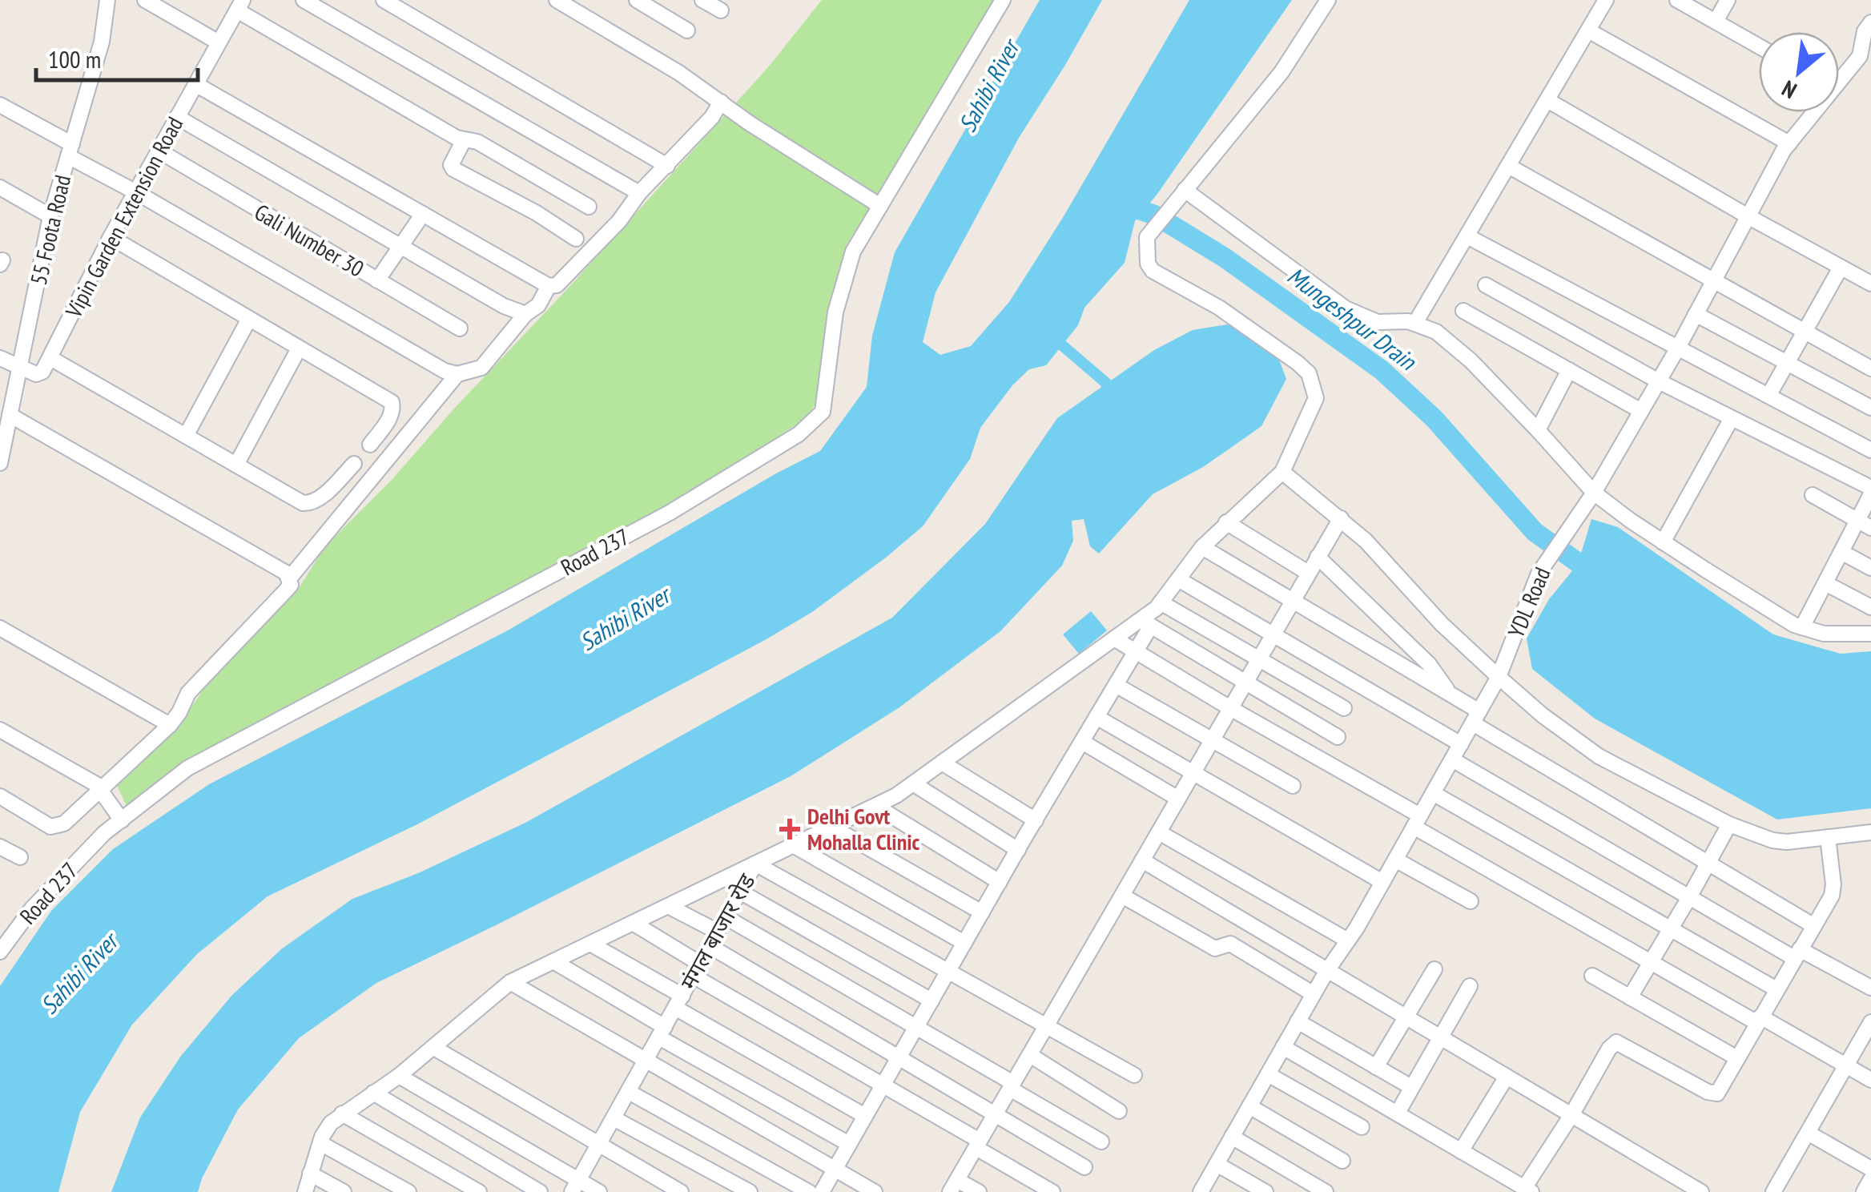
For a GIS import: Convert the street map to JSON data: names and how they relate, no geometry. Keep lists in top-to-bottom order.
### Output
{
  "streets": {
    "street": [
      "Vipin Garden Extension Road",
      "55 Foota Road",
      "Gali Number 30",
      "Road 237",
      "YDL Road",
      "मंगल बाजार रोड"
    ]
  },
  "crossings": [
    ["Vipin Garden Extension Road", "Gali Number 30"]
  ],
  "water": ["Sahibi River", "Mungeshpur Drain"],
  "places": {
    "health": ["Delhi Govt Mohalla Clinic"]
  },
  "scale_bar": "100 m",
  "north": "bottom left"
}
